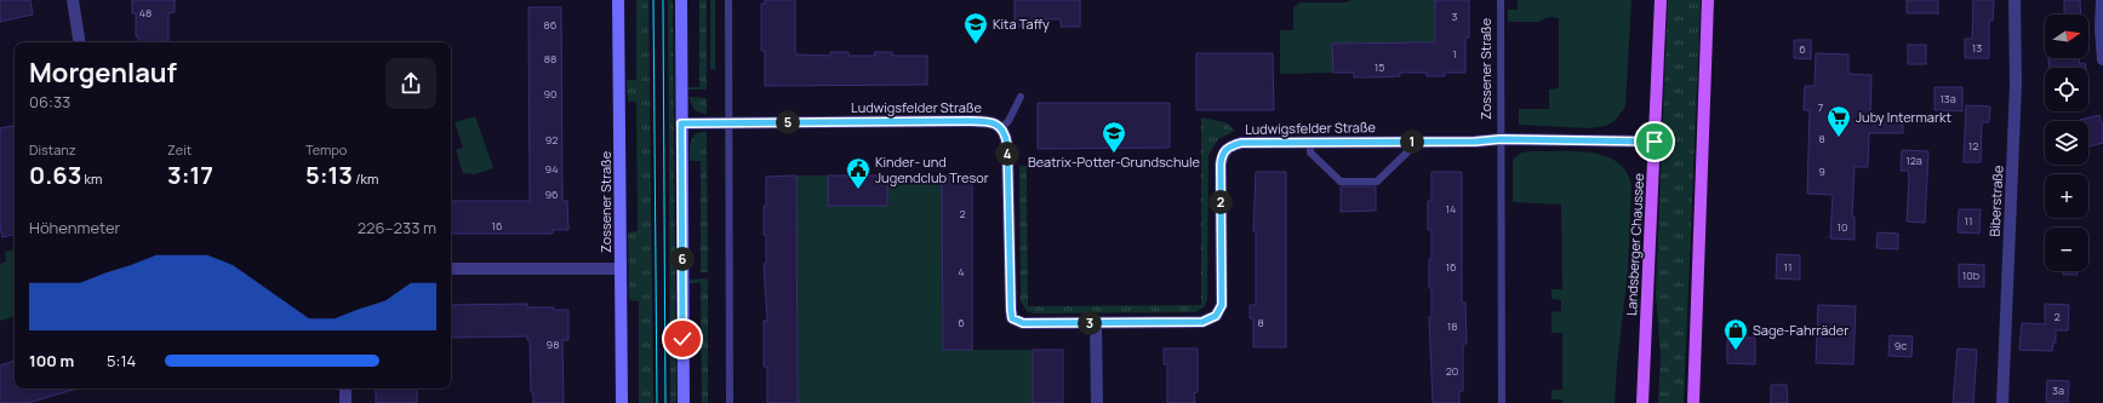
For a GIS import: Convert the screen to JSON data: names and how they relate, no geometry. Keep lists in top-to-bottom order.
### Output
{
  "streets": {
    "main road": ["Landsberger Chaussee"],
    "street": ["Zossener Straße", "Ludwigsfelder Straße", "Biberstraße"]
  },
  "crossings": [
    ["Zossener Straße", "Ludwigsfelder Straße"],
    ["Ludwigsfelder Straße", "Landsberger Chaussee"]
  ],
  "places": {
    "school or university": ["Kita Taffy", "Beatrix-Potter-Grundschule"],
    "supermarket": ["Juby Intermarkt"],
    "public building": ["Kinder- und Jugendclub Tresor"],
    "shop": ["Sage-Fahrräder"]
  },
  "house_numbers": [
    "48",
    "3",
    "86",
    "13",
    "6",
    "1",
    "88",
    "15",
    "90",
    "13a",
    "7",
    "8",
    "92",
    "12",
    "12a",
    "94",
    "9",
    "96",
    "14",
    "2",
    "11",
    "16",
    "10",
    "16",
    "11",
    "4",
    "10b",
    "2",
    "6",
    "8",
    "18",
    "98",
    "9c",
    "20",
    "3a"
  ],
  "north": "right",
  "page": {
    "map_buttons": ["+", "−"],
    "heading": ["Morgenlauf", "06:33"],
    "pins": [
      "5",
      "1",
      "4",
      "2",
      "6",
      "3"
    ],
    "stats": [
      ["Distanz", "0.63 km"],
      ["Zeit", "3:17"],
      ["Tempo", "5:13 /km"]
    ],
    "chart": ["Höhenmeter", "226–233 m"],
    "list": [
      {
        "name": "100 m",
        "note": "5:14"
      }
    ]
  }
}
